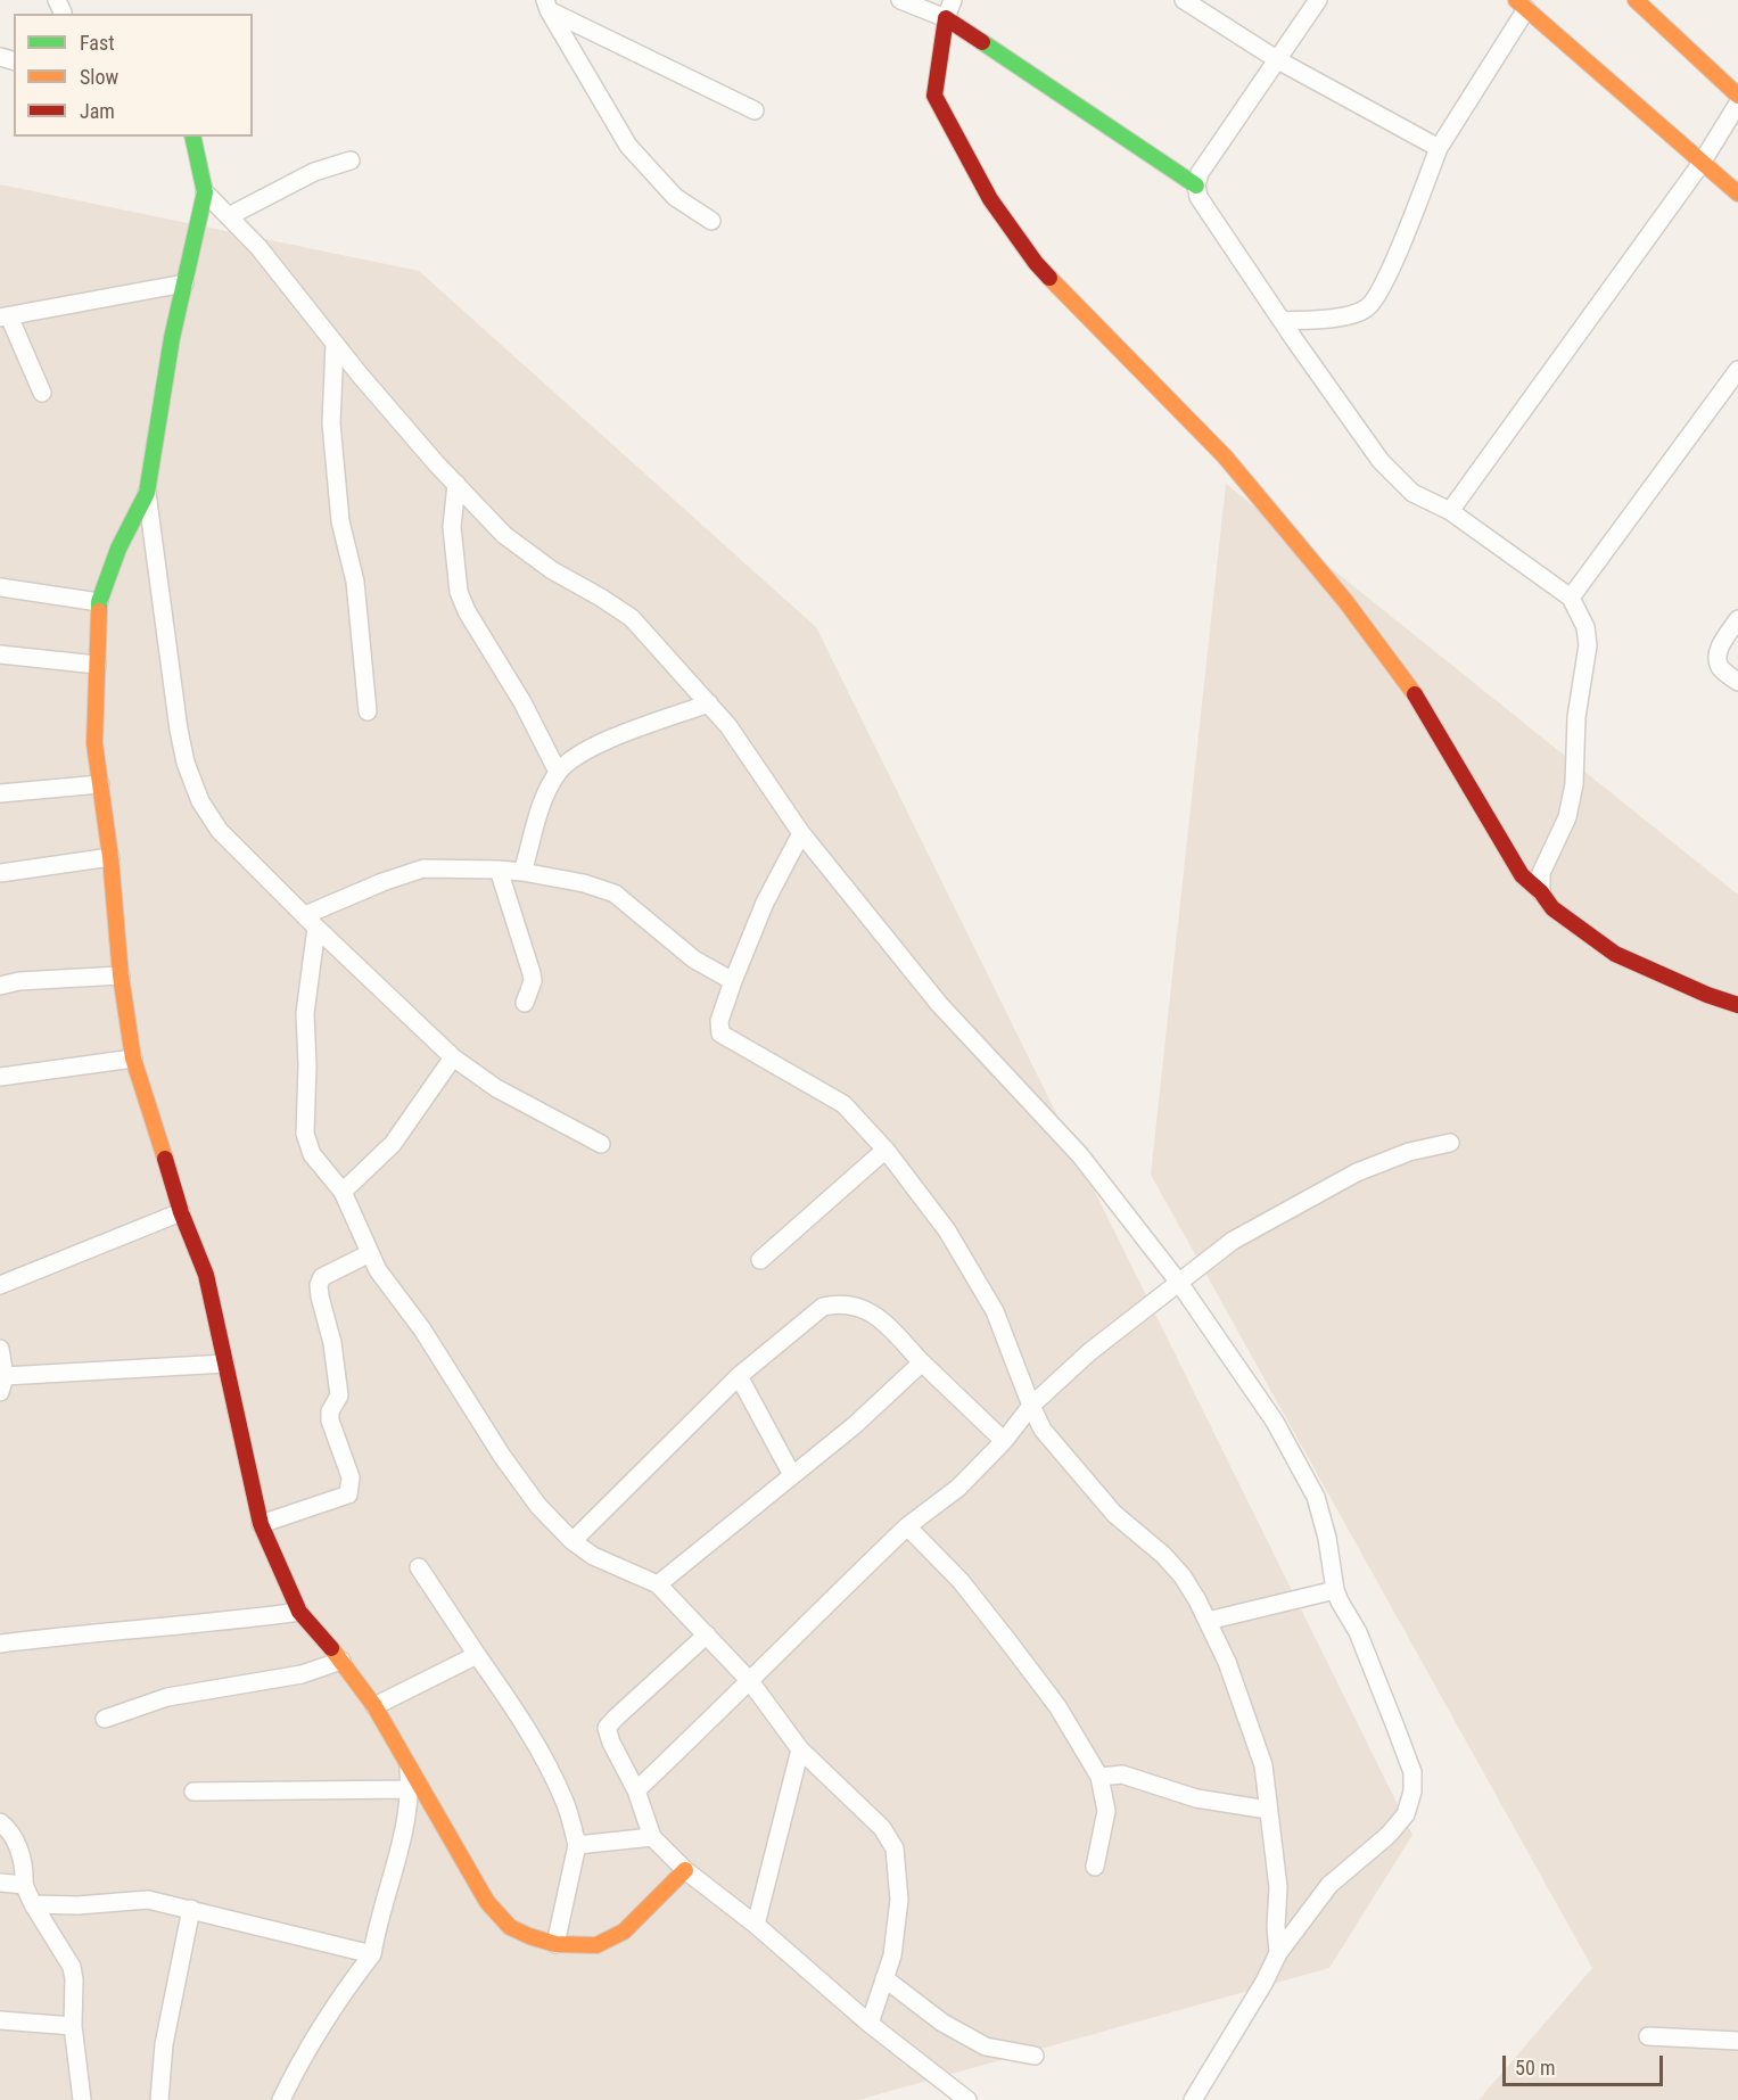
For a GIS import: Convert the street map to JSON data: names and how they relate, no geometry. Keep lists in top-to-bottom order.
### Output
{
  "legend": ["Fast", "Slow", "Jam"],
  "scale_bar": "50 m"
}
